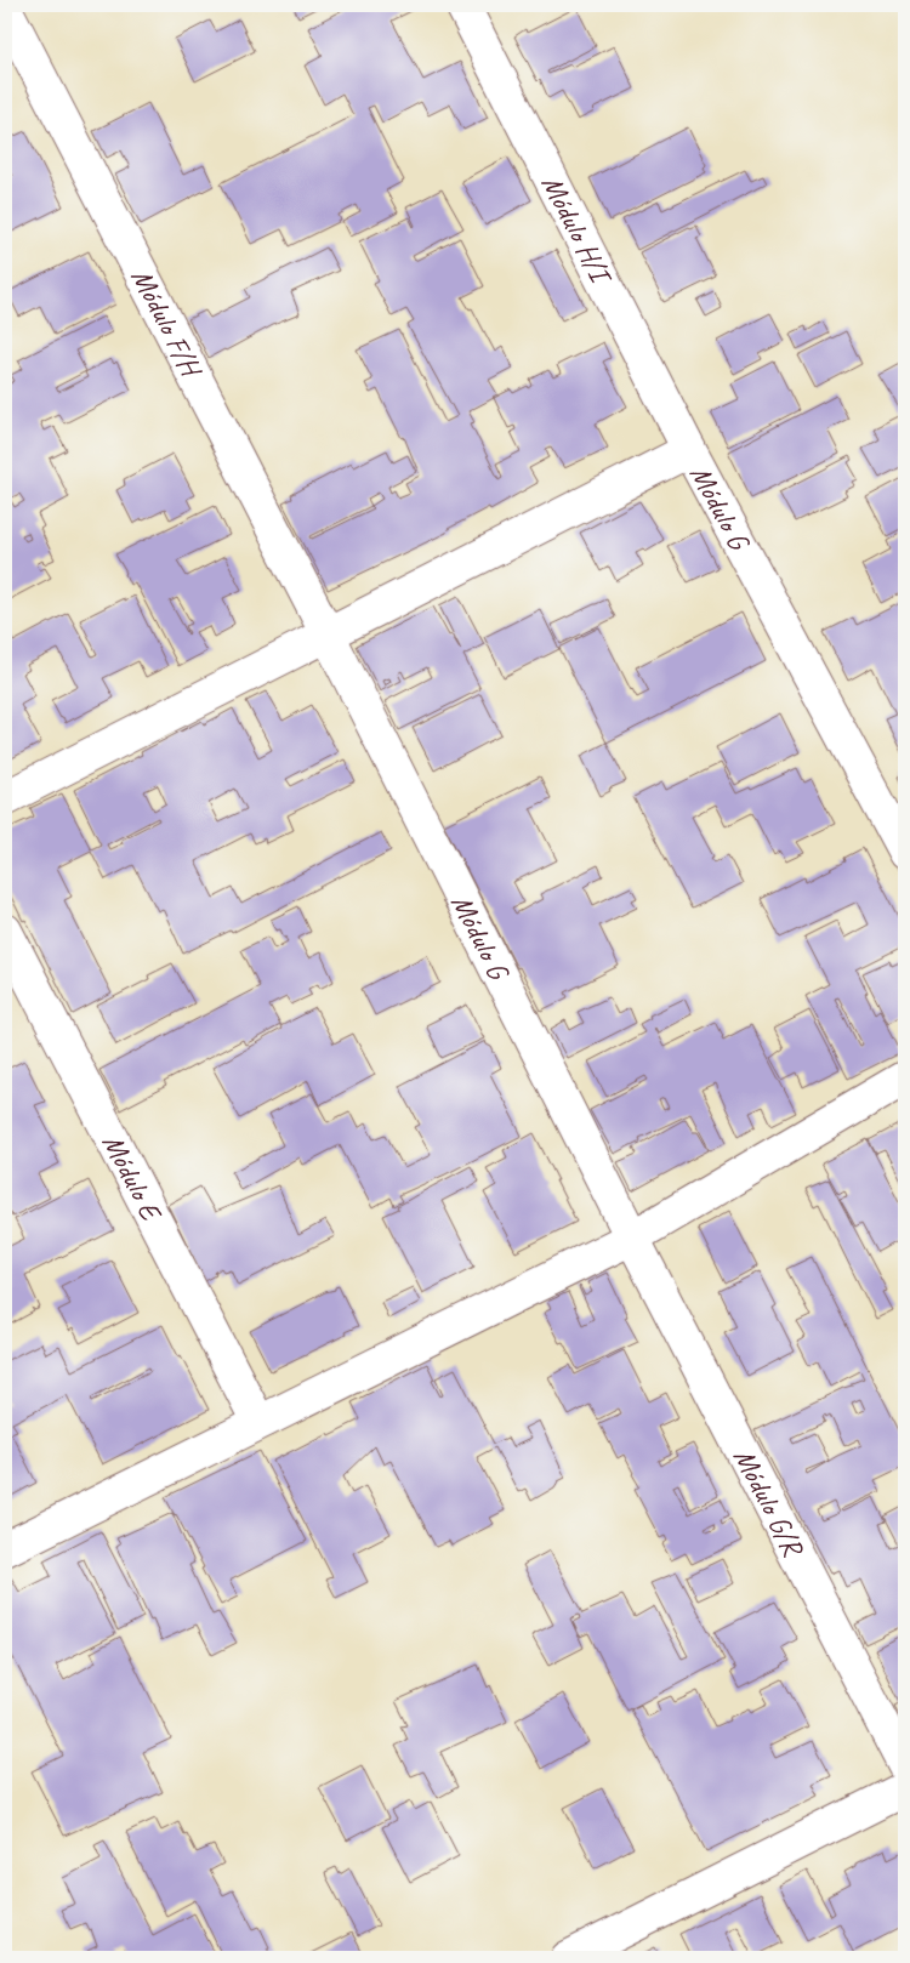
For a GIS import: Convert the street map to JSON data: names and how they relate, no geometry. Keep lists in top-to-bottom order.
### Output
{
  "streets": {
    "street": [
      "Módulo H/I",
      "Módulo F/H",
      "Módulo G",
      "Módulo E",
      "Módulo G/R"
    ]
  },
  "crossings": [
    ["Módulo H/I", "Módulo G"],
    ["Módulo F/H", "Módulo G"],
    ["Módulo G", "Módulo G/R"]
  ]
}
